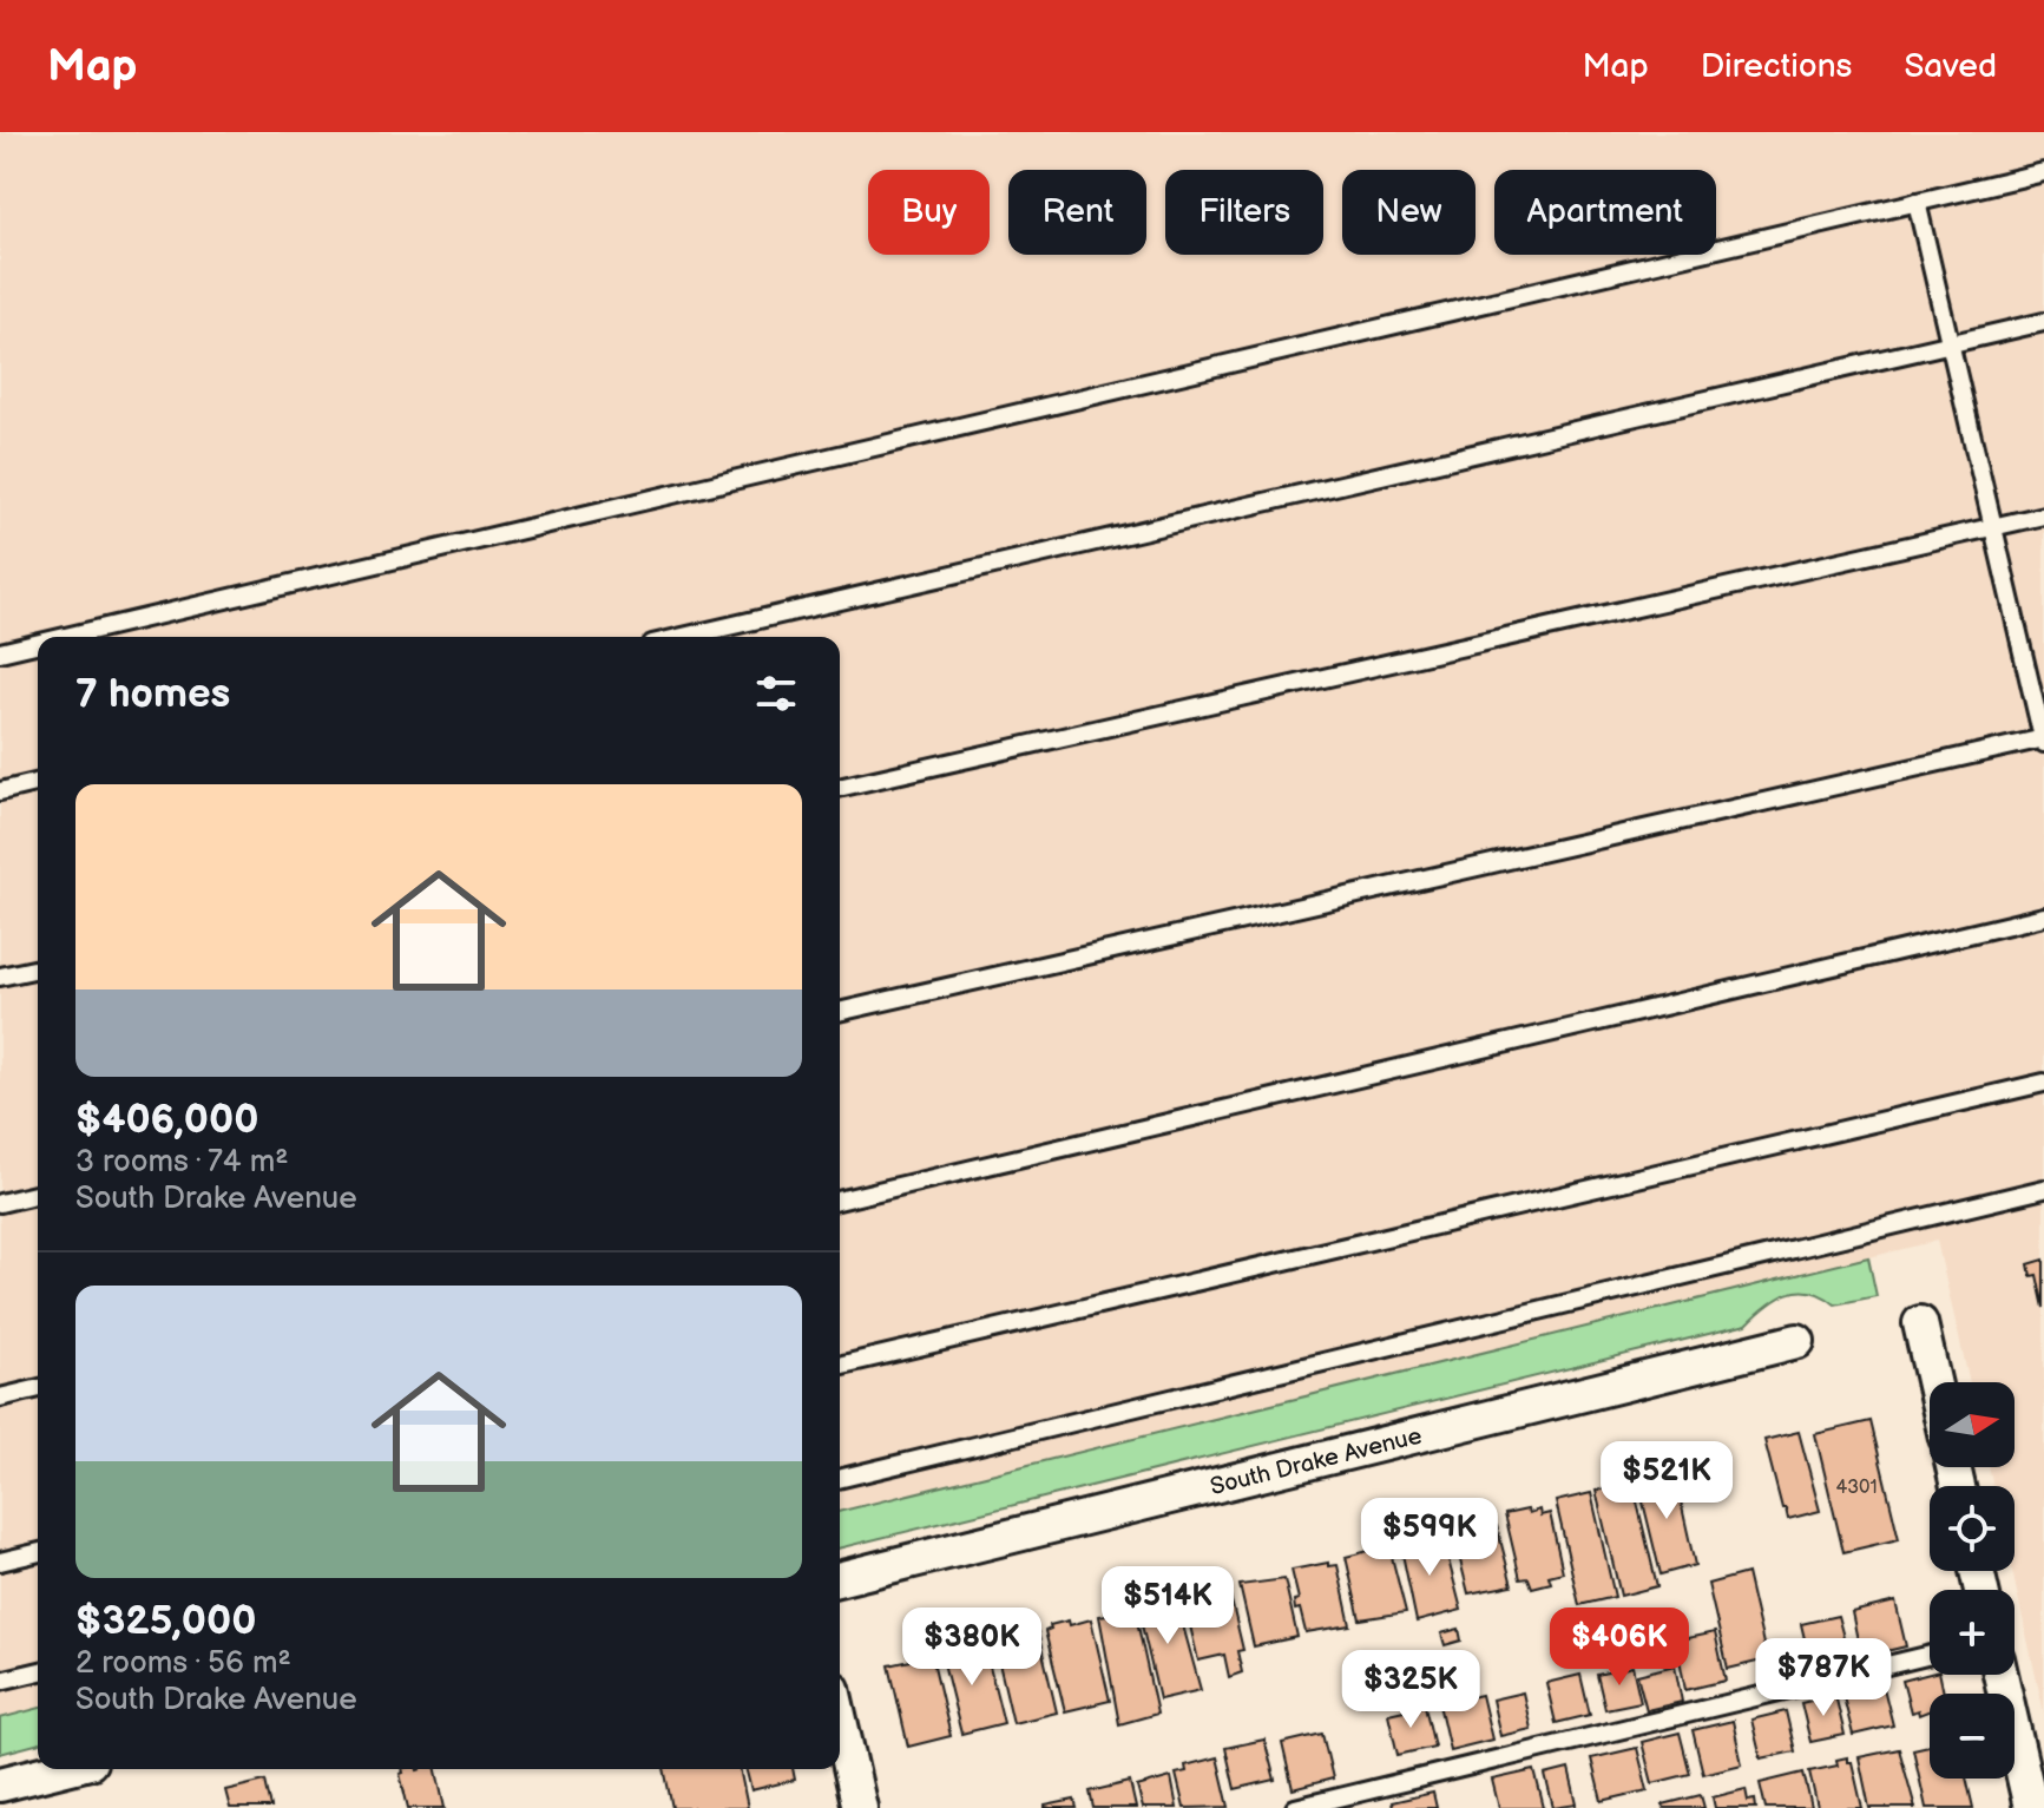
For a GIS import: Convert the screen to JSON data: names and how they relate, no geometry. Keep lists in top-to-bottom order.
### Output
{
  "streets": {
    "street": ["South Drake Avenue"]
  },
  "house_numbers": ["4301"],
  "north": "right",
  "page": {
    "header": "Map",
    "nav": ["Map", "Directions", "Saved"],
    "chip": [
      "Buy",
      "Rent",
      "Filters",
      "New",
      "Apartment"
    ],
    "heading": "7 homes",
    "list": [
      {
        "name": "$406,000",
        "note": "3 rooms · 74 m² · South Drake Avenue"
      },
      {
        "name": "$325,000",
        "note": "2 rooms · 56 m² · South Drake Avenue"
      }
    ],
    "map_buttons": ["+", "−"],
    "price": [
      "$521K",
      "$599K",
      "$514K",
      "$380K",
      "$406K",
      "$787K",
      "$325K"
    ]
  }
}
